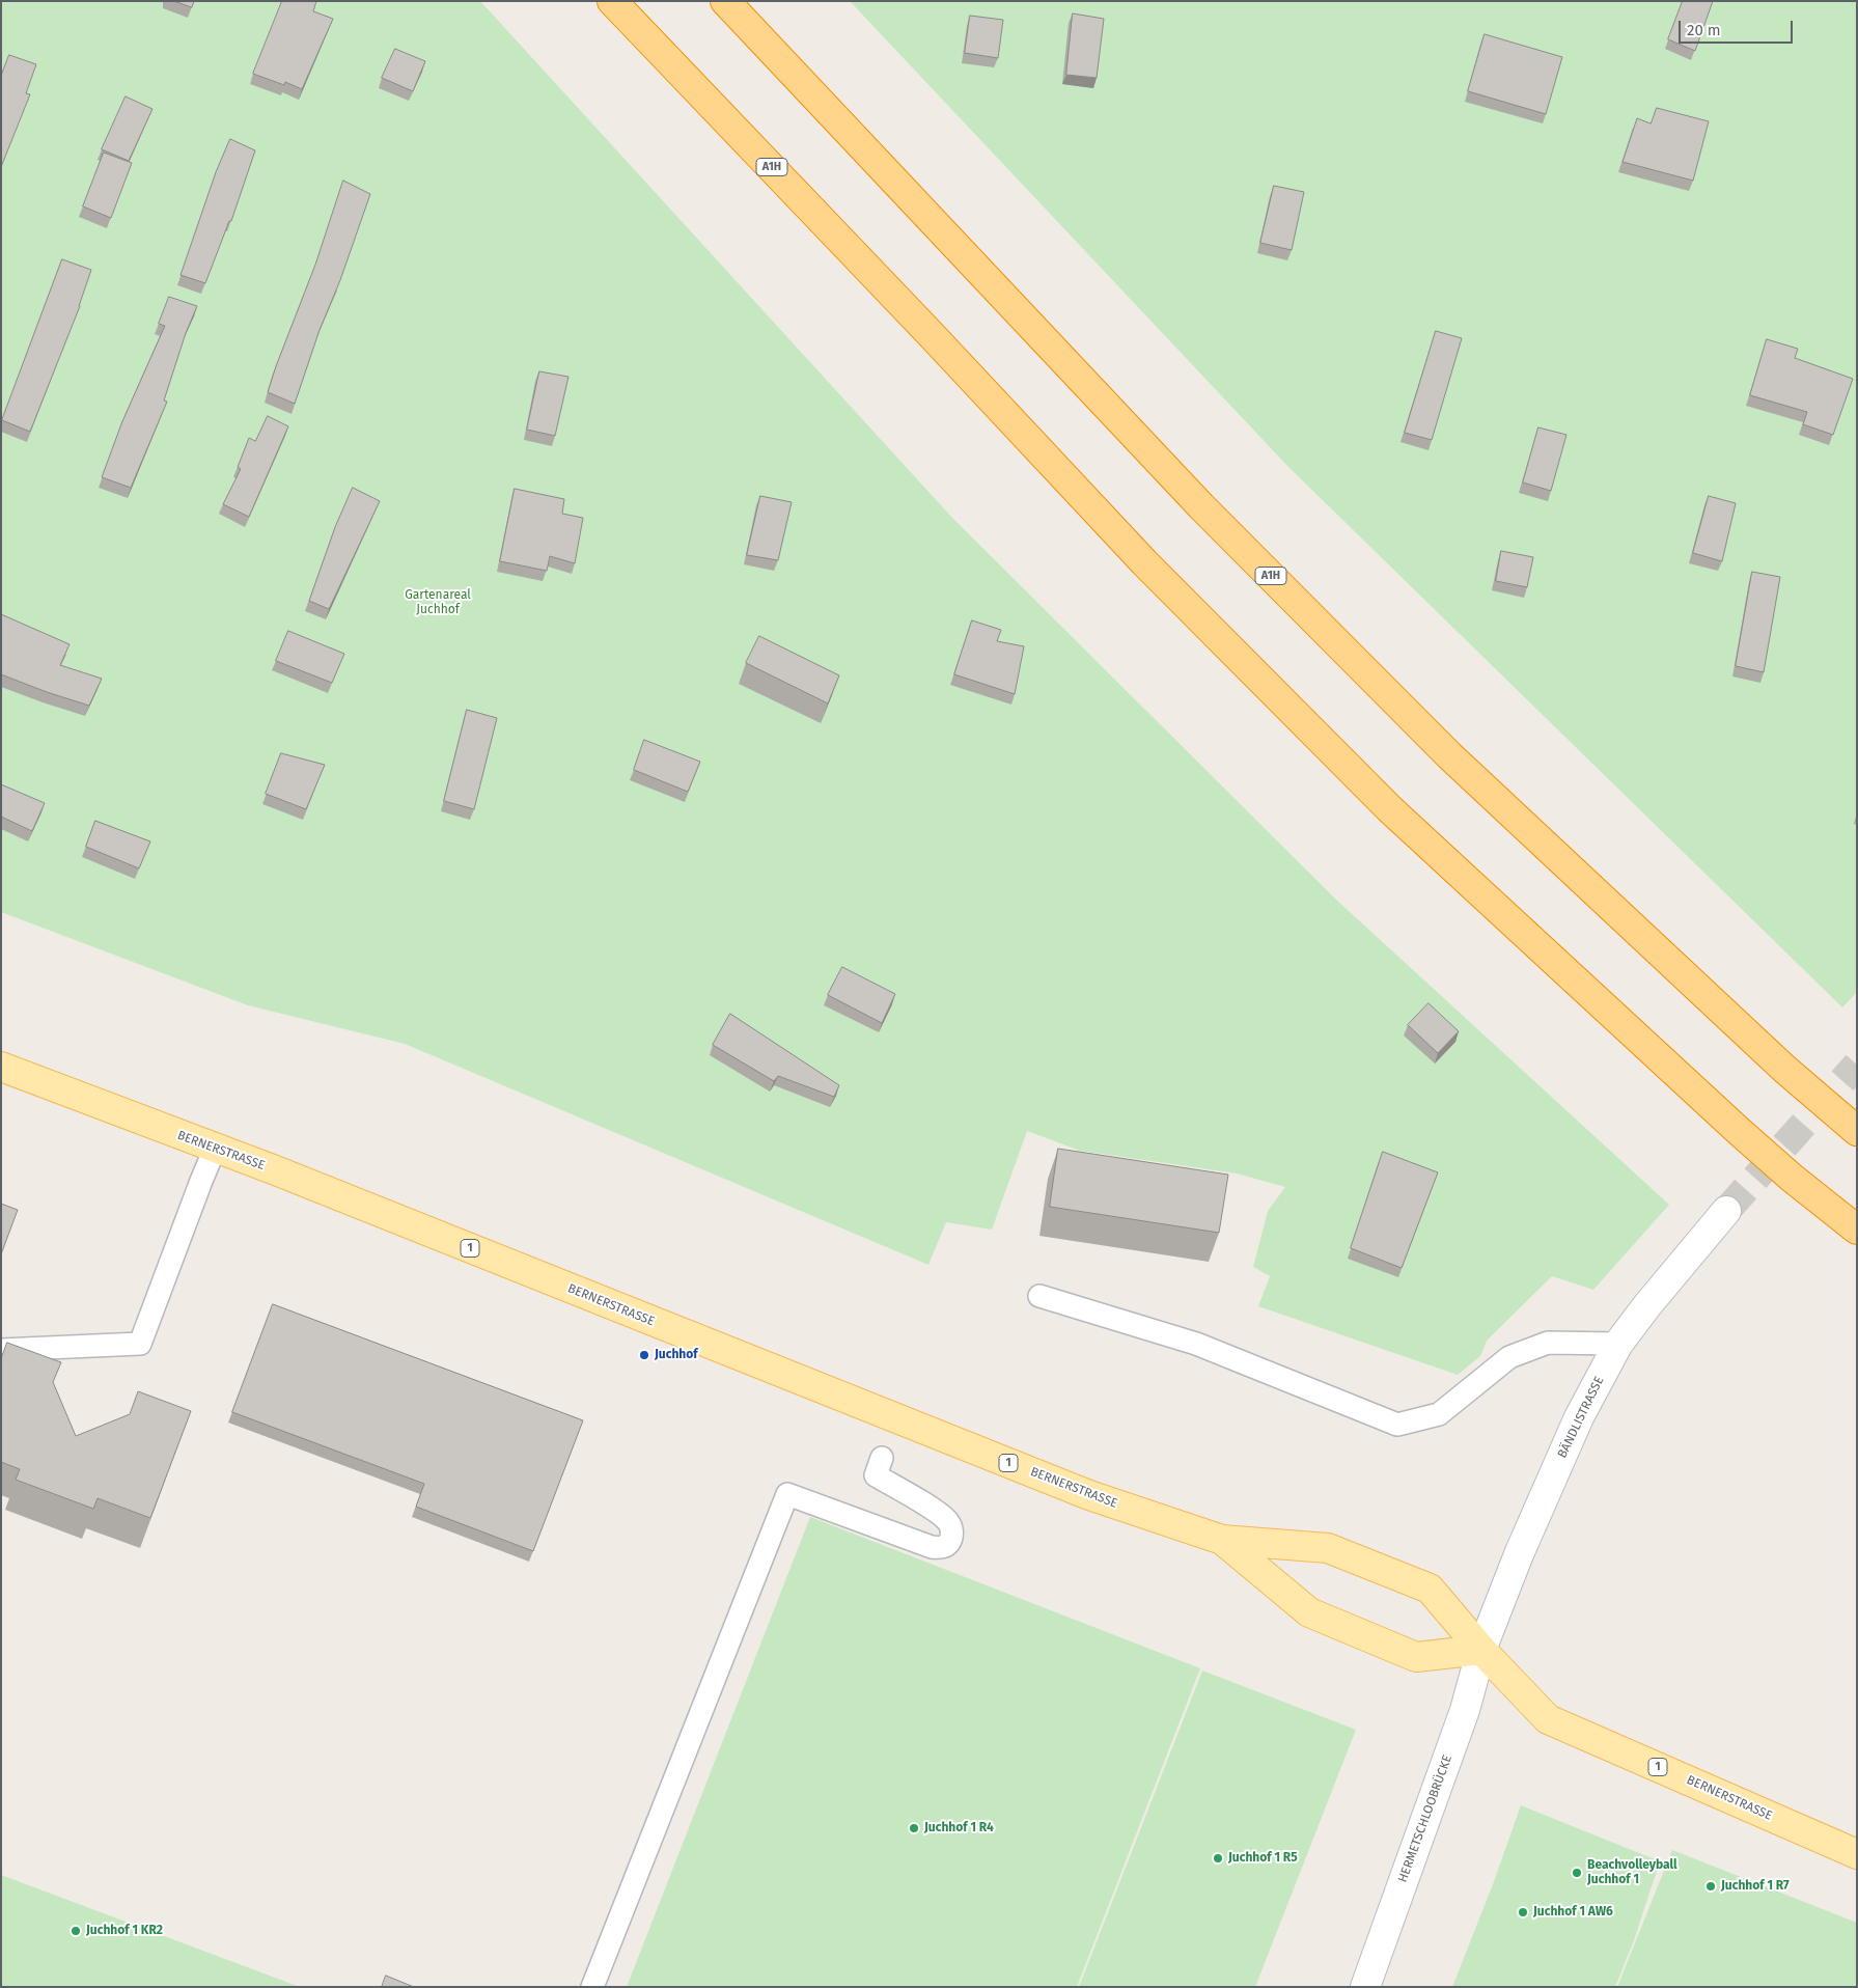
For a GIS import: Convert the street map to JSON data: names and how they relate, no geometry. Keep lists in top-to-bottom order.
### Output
{
  "streets": {
    "highway": ["A1H"],
    "main road": ["BERNERSTRASSE", "1"],
    "street": ["BÄNDLISTRASSE", "HERMETSCHLOOBRÜCKE"]
  },
  "crossings": [
    ["BERNERSTRASSE", "BÄNDLISTRASSE"],
    ["BERNERSTRASSE", "HERMETSCHLOOBRÜCKE"],
    ["BÄNDLISTRASSE", "HERMETSCHLOOBRÜCKE"]
  ],
  "parks": ["Gartenareal Juchhof"],
  "places": [
    "Juchhof",
    "Juchhof 1 R4",
    "Juchhof 1 R5",
    "Beachvolleyball Juchhof 1",
    "Juchhof 1 R7",
    "Juchhof 1 AW6",
    "Juchhof 1 KR2"
  ],
  "scale_bar": "20 m"
}
